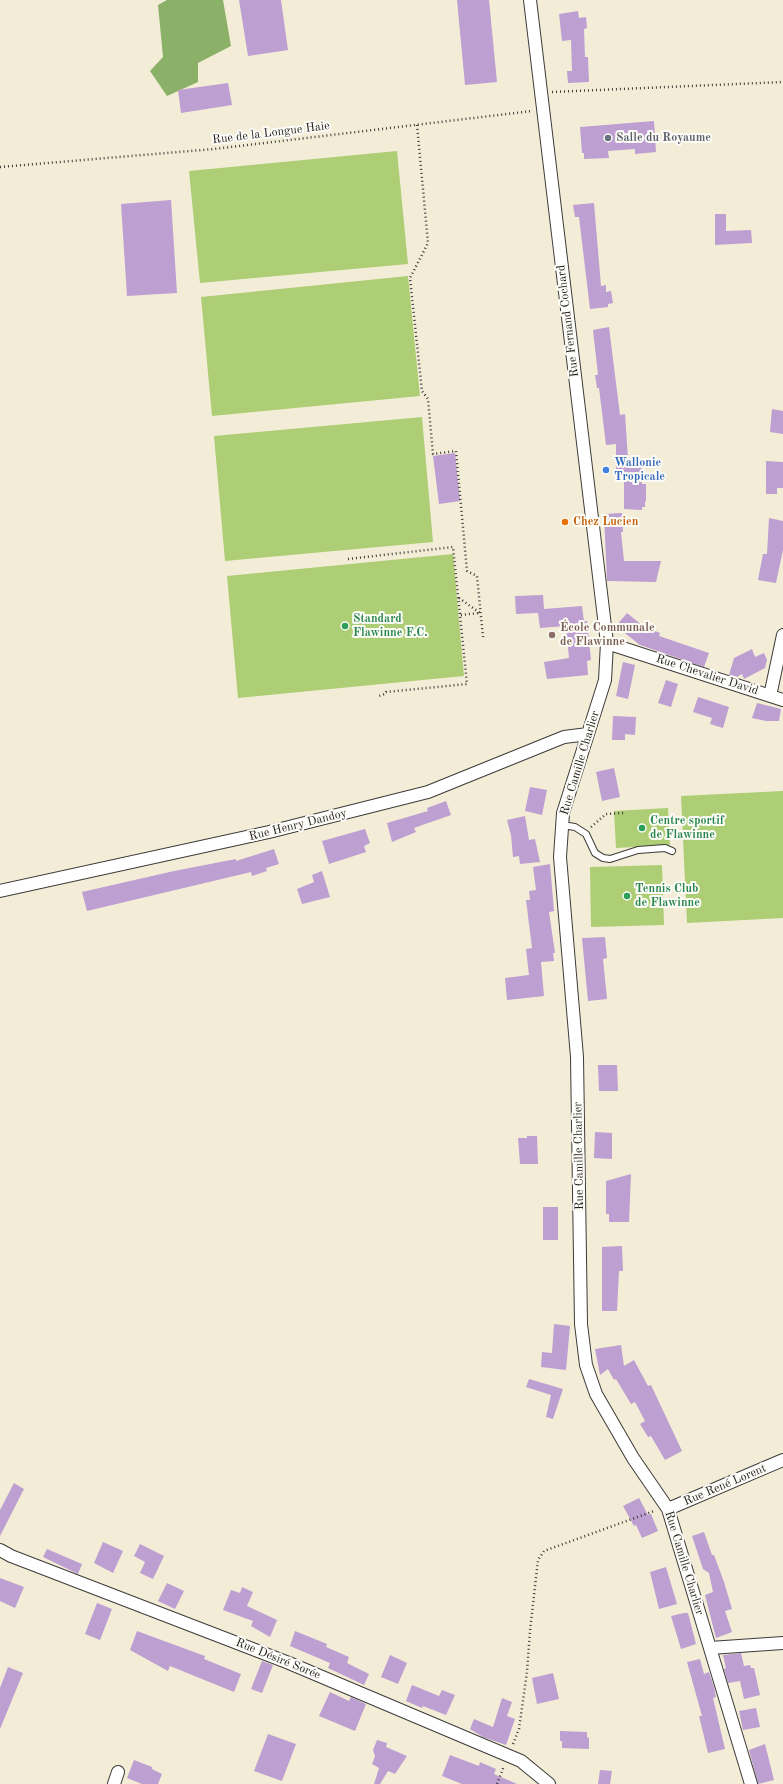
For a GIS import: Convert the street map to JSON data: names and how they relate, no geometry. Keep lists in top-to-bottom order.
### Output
{
  "streets": {
    "street": [
      "Rue Fernand Cochard",
      "Rue Chevalier David",
      "Rue Camille Charlier",
      "Rue Henry Dandoy",
      "Rue René Lorent",
      "Rue Désiré Sorée"
    ],
    "path": ["Rue de la Longue Haie"]
  },
  "crossings": [
    ["Rue de la Longue Haie", "Rue Fernand Cochard"],
    ["Rue Fernand Cochard", "Rue Chevalier David"],
    ["Rue Fernand Cochard", "Rue Camille Charlier"],
    ["Rue Chevalier David", "Rue Camille Charlier"],
    ["Rue Camille Charlier", "Rue Henry Dandoy"],
    ["Rue Camille Charlier", "Rue René Lorent"]
  ],
  "places": [
    "Salle du Royaume",
    "Wallonie Tropicale",
    "Chez Lucien",
    "Standard Flawinne F.C.",
    "École Communale de Flawinne",
    "Centre sportif de Flawinne",
    "Tennis Club de Flawinne"
  ]
}
